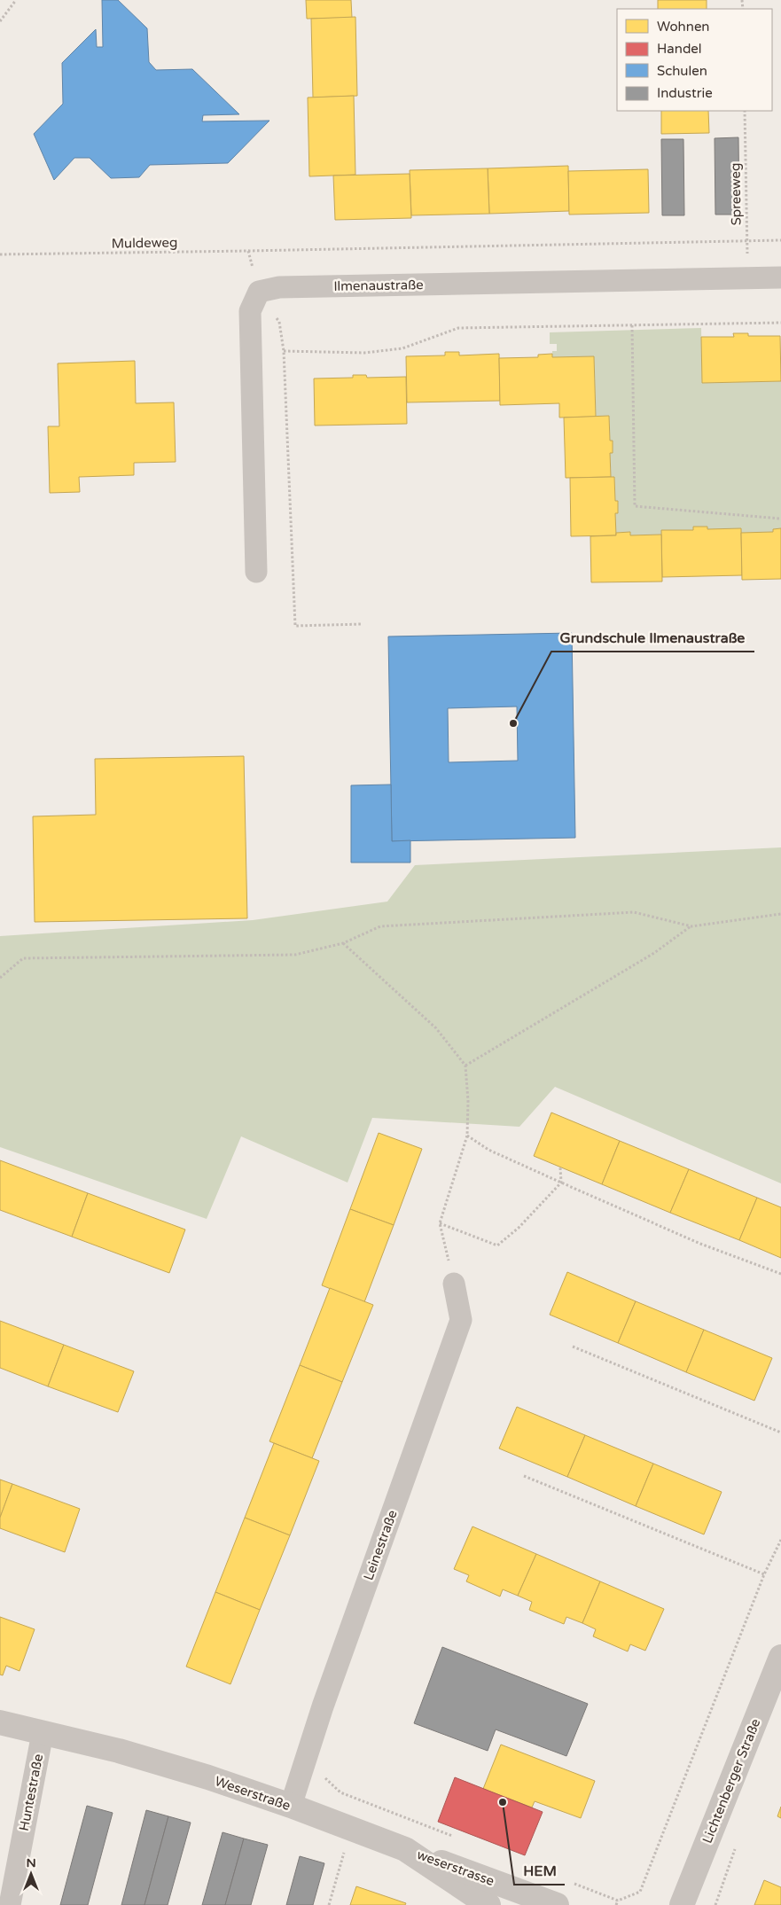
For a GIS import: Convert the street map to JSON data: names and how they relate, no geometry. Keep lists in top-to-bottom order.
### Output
{
  "streets": {
    "street": [
      "Ilmenaustraße",
      "Leinestraße",
      "Lichtenberger Straße",
      "Huntestraße",
      "Weserstraße",
      "weserstrasse"
    ],
    "path": ["Spreeweg", "Muldeweg"]
  },
  "crossings": [
    ["Spreeweg", "Muldeweg"],
    ["Spreeweg", "Ilmenaustraße"],
    ["Leinestraße", "Weserstraße"],
    ["Huntestraße", "Weserstraße"],
    ["Weserstraße", "weserstrasse"]
  ],
  "places": ["Grundschule Ilmenaustraße", "HEM"],
  "legend": [
    "Wohnen",
    "Handel",
    "Schulen",
    "Industrie"
  ],
  "north": "top"
}
